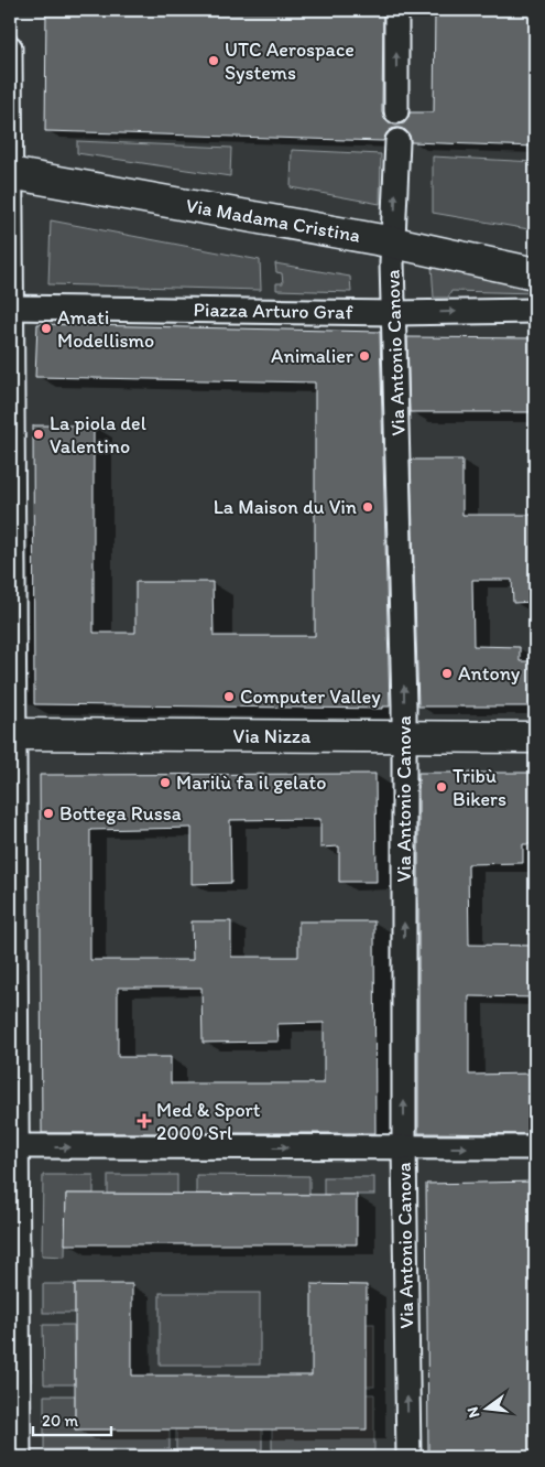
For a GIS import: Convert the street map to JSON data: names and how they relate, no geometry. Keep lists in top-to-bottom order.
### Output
{
  "streets": {
    "street": [
      "Via Madama Cristina",
      "Piazza Arturo Graf",
      "Via Antonio Canova",
      "Via Nizza"
    ]
  },
  "crossings": [
    ["Via Madama Cristina", "Via Antonio Canova"],
    ["Piazza Arturo Graf", "Via Antonio Canova"],
    ["Via Antonio Canova", "Via Nizza"]
  ],
  "one_way": ["Via Antonio Canova"],
  "places": {
    "other": [
      "UTC Aerospace Systems",
      "Amati Modellismo",
      "Animalier",
      "La piola del Valentino",
      "La Maison du Vin",
      "Antony",
      "Computer Valley",
      "Marilù fa il gelato",
      "Tribù Bikers",
      "Bottega Russa"
    ],
    "health": ["Med & Sport 2000 Srl"]
  },
  "scale_bar": "20 m",
  "north": "left"
}
